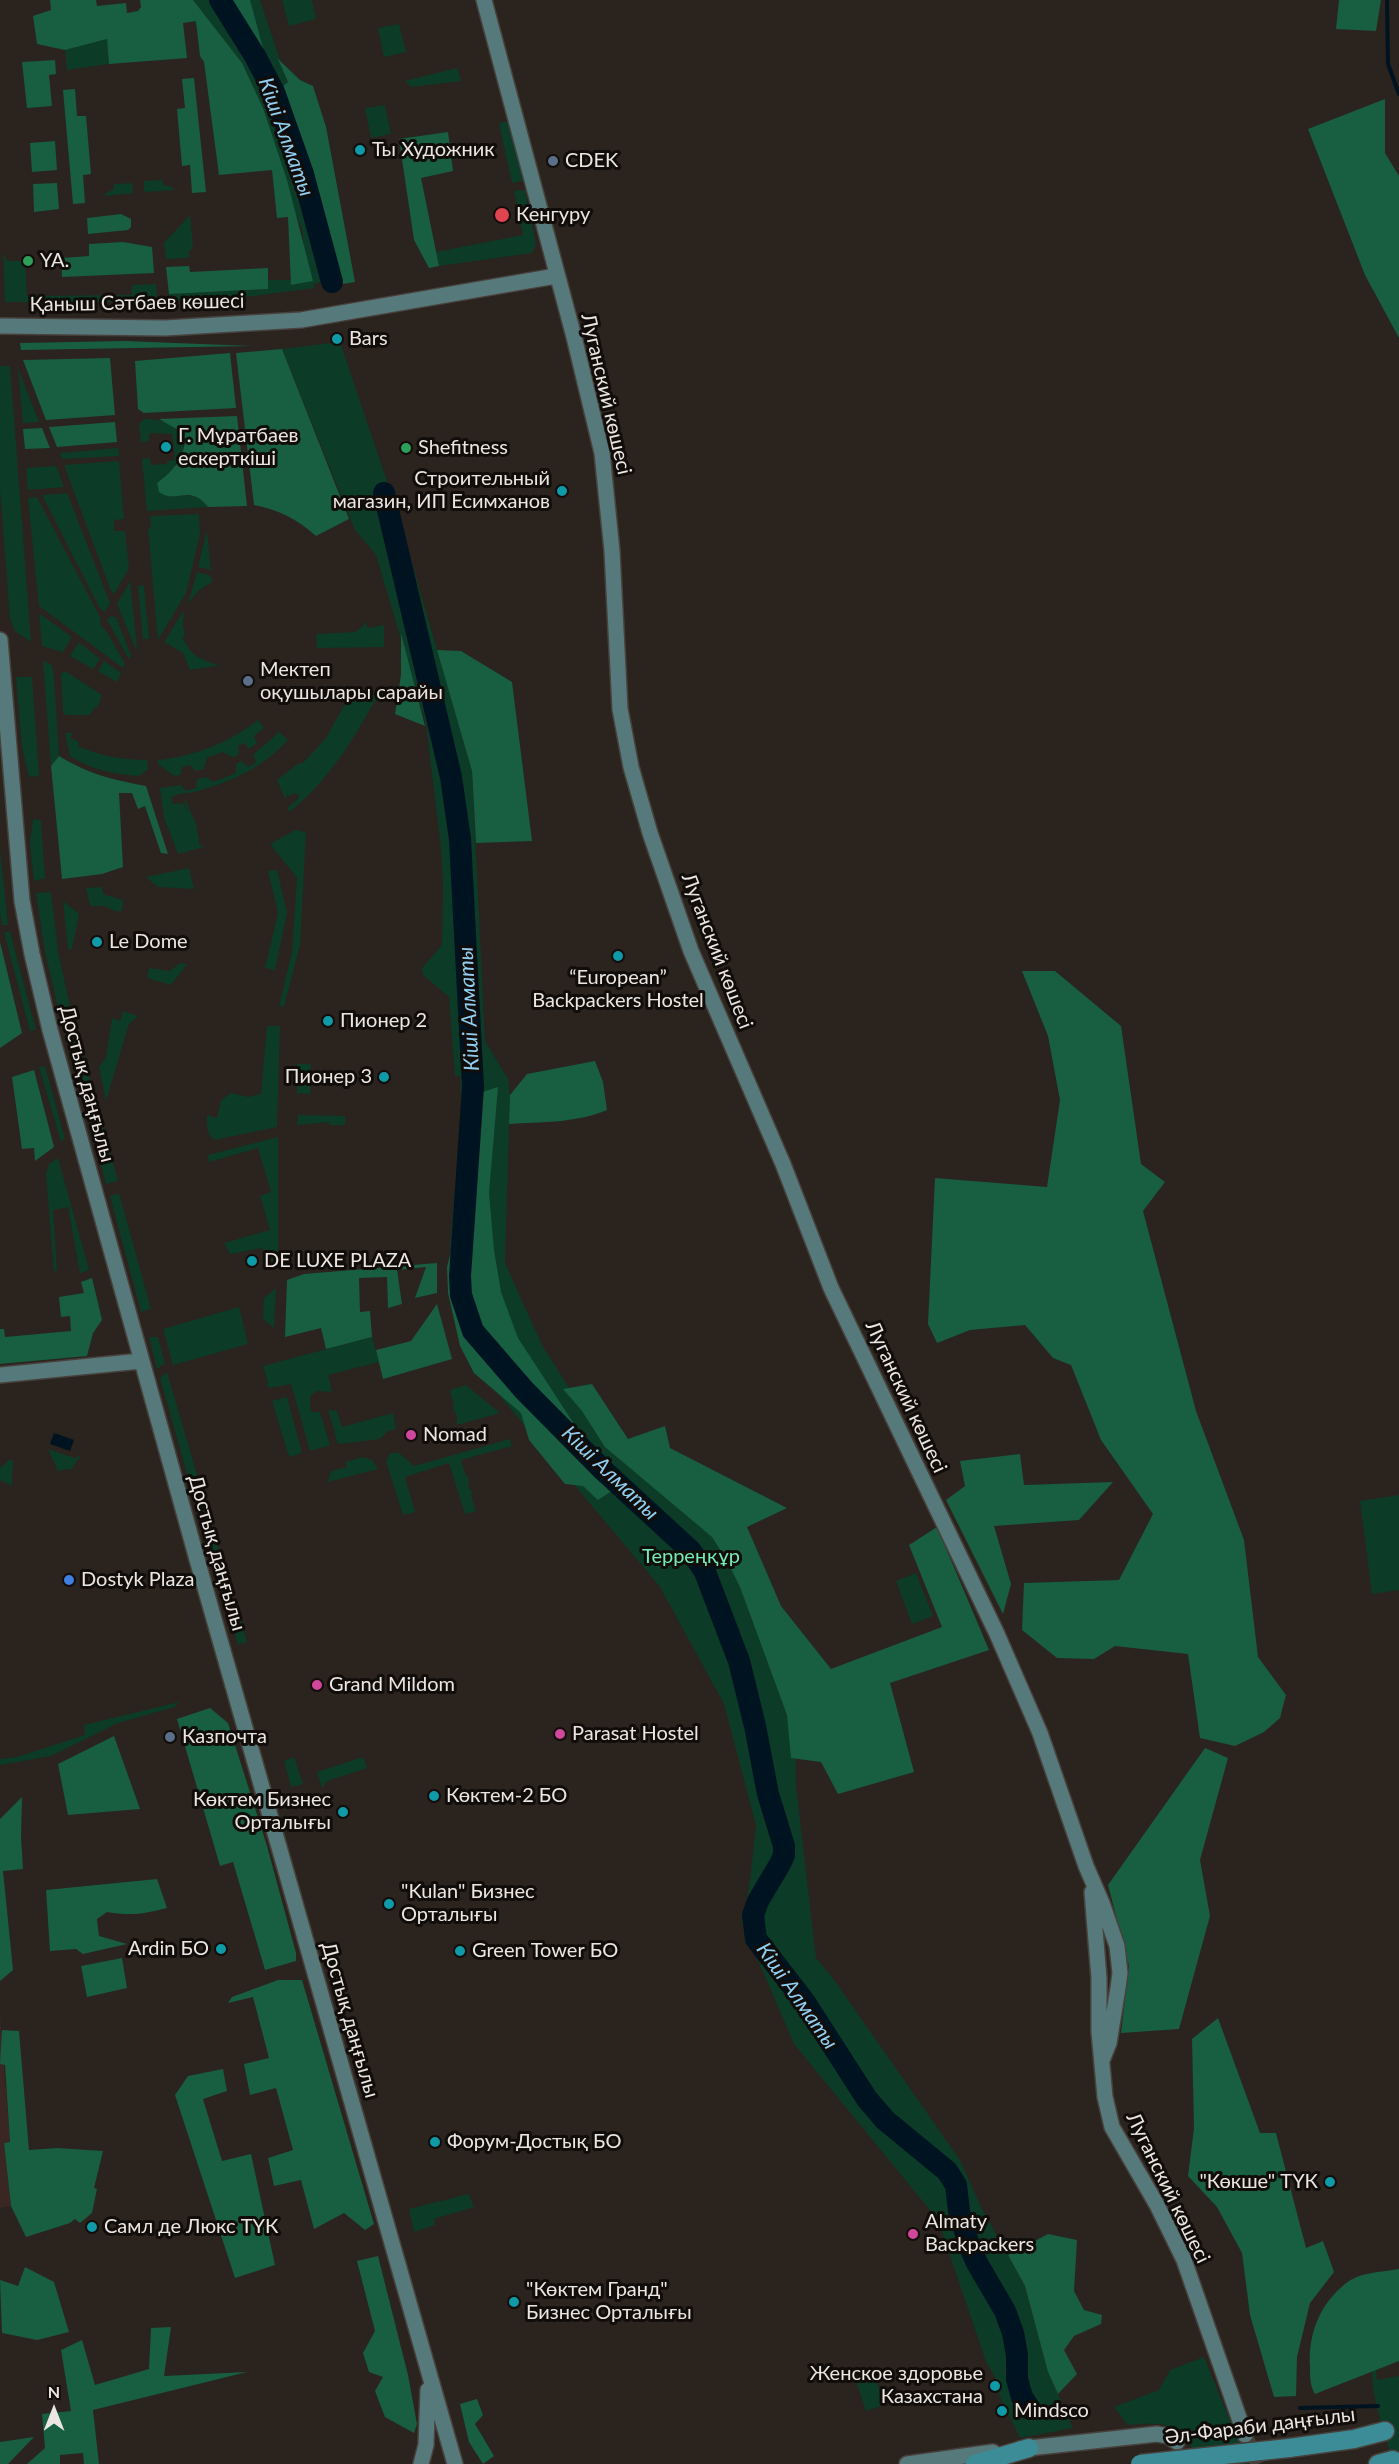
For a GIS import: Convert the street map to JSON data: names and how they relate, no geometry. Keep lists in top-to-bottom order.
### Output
{
  "streets": {
    "main road": ["Әл-Фараби даңғылы"],
    "street": ["Қаныш Сәтбаев көшесі", "Луганский көшесі", "Достық даңғылы"]
  },
  "crossings": [
    ["Қаныш Сәтбаев көшесі", "Луганский көшесі"]
  ],
  "water": ["Кіші Алматы"],
  "parks": ["Терреңқұр"],
  "places": [
    "Ты Художник",
    "CDEK",
    "Кенгуру",
    "YA.",
    "Bars",
    "Г. Мұратбаев ескерткіші",
    "Shefitness",
    "Строительный магазин, ИП Есимханов",
    "Мектеп оқушылары сарайы",
    "Le Dome",
    "“European” Backpackers Hostel",
    "Пионер 2",
    "Пионер 3",
    "DE LUXE PLAZA",
    "Nomad",
    "Dostyk Plaza",
    "Grand Mildom",
    "Parasat Hostel",
    "Казпочта",
    "Көктем-2 БО",
    "Көктем Бизнес Орталығы",
    "\"Kulan\" Бизнес Орталығы",
    "Ardin БО",
    "Green Tower БО",
    "Форум-Достық БО",
    "\"Көкше\" ТҮК",
    "Самл де Люкс ТҮК",
    "Almaty Backpackers",
    "\"Көктем Гранд\" Бизнес Орталығы",
    "Женское здоровье Казахстана",
    "Mindsco"
  ],
  "north": "top"
}
